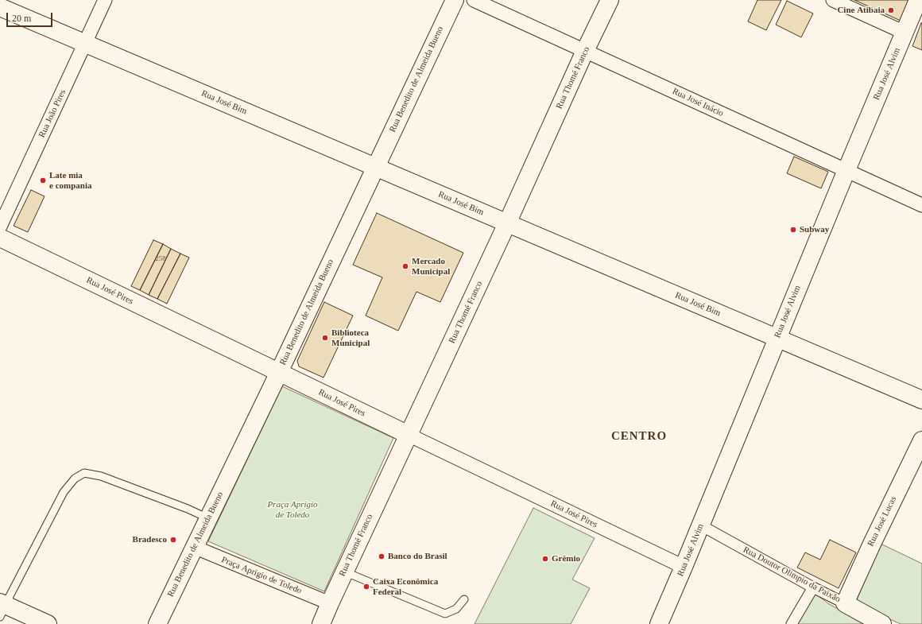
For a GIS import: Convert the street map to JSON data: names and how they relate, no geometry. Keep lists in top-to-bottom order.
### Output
{
  "streets": {
    "street": [
      "Rua José Alvim",
      "Rua Thomé Franco",
      "Rua Benedito de Almeida Bueno",
      "Rua José Bim",
      "Rua José Inácio",
      "Rua João Pires",
      "Rua José Pires",
      "Rua José Lucas",
      "Rua Doutor Olimpio da Paixão",
      "Praça Aprigio de Toledo"
    ]
  },
  "crossings": [
    ["Rua José Alvim", "Rua José Bim"],
    ["Rua José Alvim", "Rua José Inácio"],
    ["Rua José Alvim", "Rua José Pires"],
    ["Rua José Alvim", "Rua Doutor Olimpio da Paixão"],
    ["Rua Thomé Franco", "Rua José Bim"],
    ["Rua Thomé Franco", "Rua José Inácio"],
    ["Rua Thomé Franco", "Rua José Pires"],
    ["Rua Thomé Franco", "Praça Aprigio de Toledo"],
    ["Rua Benedito de Almeida Bueno", "Rua José Bim"],
    ["Rua Benedito de Almeida Bueno", "Rua José Pires"],
    ["Rua Benedito de Almeida Bueno", "Praça Aprigio de Toledo"],
    ["Rua José Bim", "Rua João Pires"],
    ["Rua José Lucas", "Rua Doutor Olimpio da Paixão"]
  ],
  "districts": ["CENTRO"],
  "parks": ["Praça Aprígio de Toledo"],
  "places": [
    "Cine Atibaia",
    "Late mia e compania",
    "Subway",
    "Mercado Municipal",
    "Biblioteca Municipal",
    "Bradesco",
    "Banco do Brasil",
    "Grêmio",
    "Caixa Econômica Federal"
  ],
  "house_numbers": ["258"],
  "scale_bar": "20 m"
}
